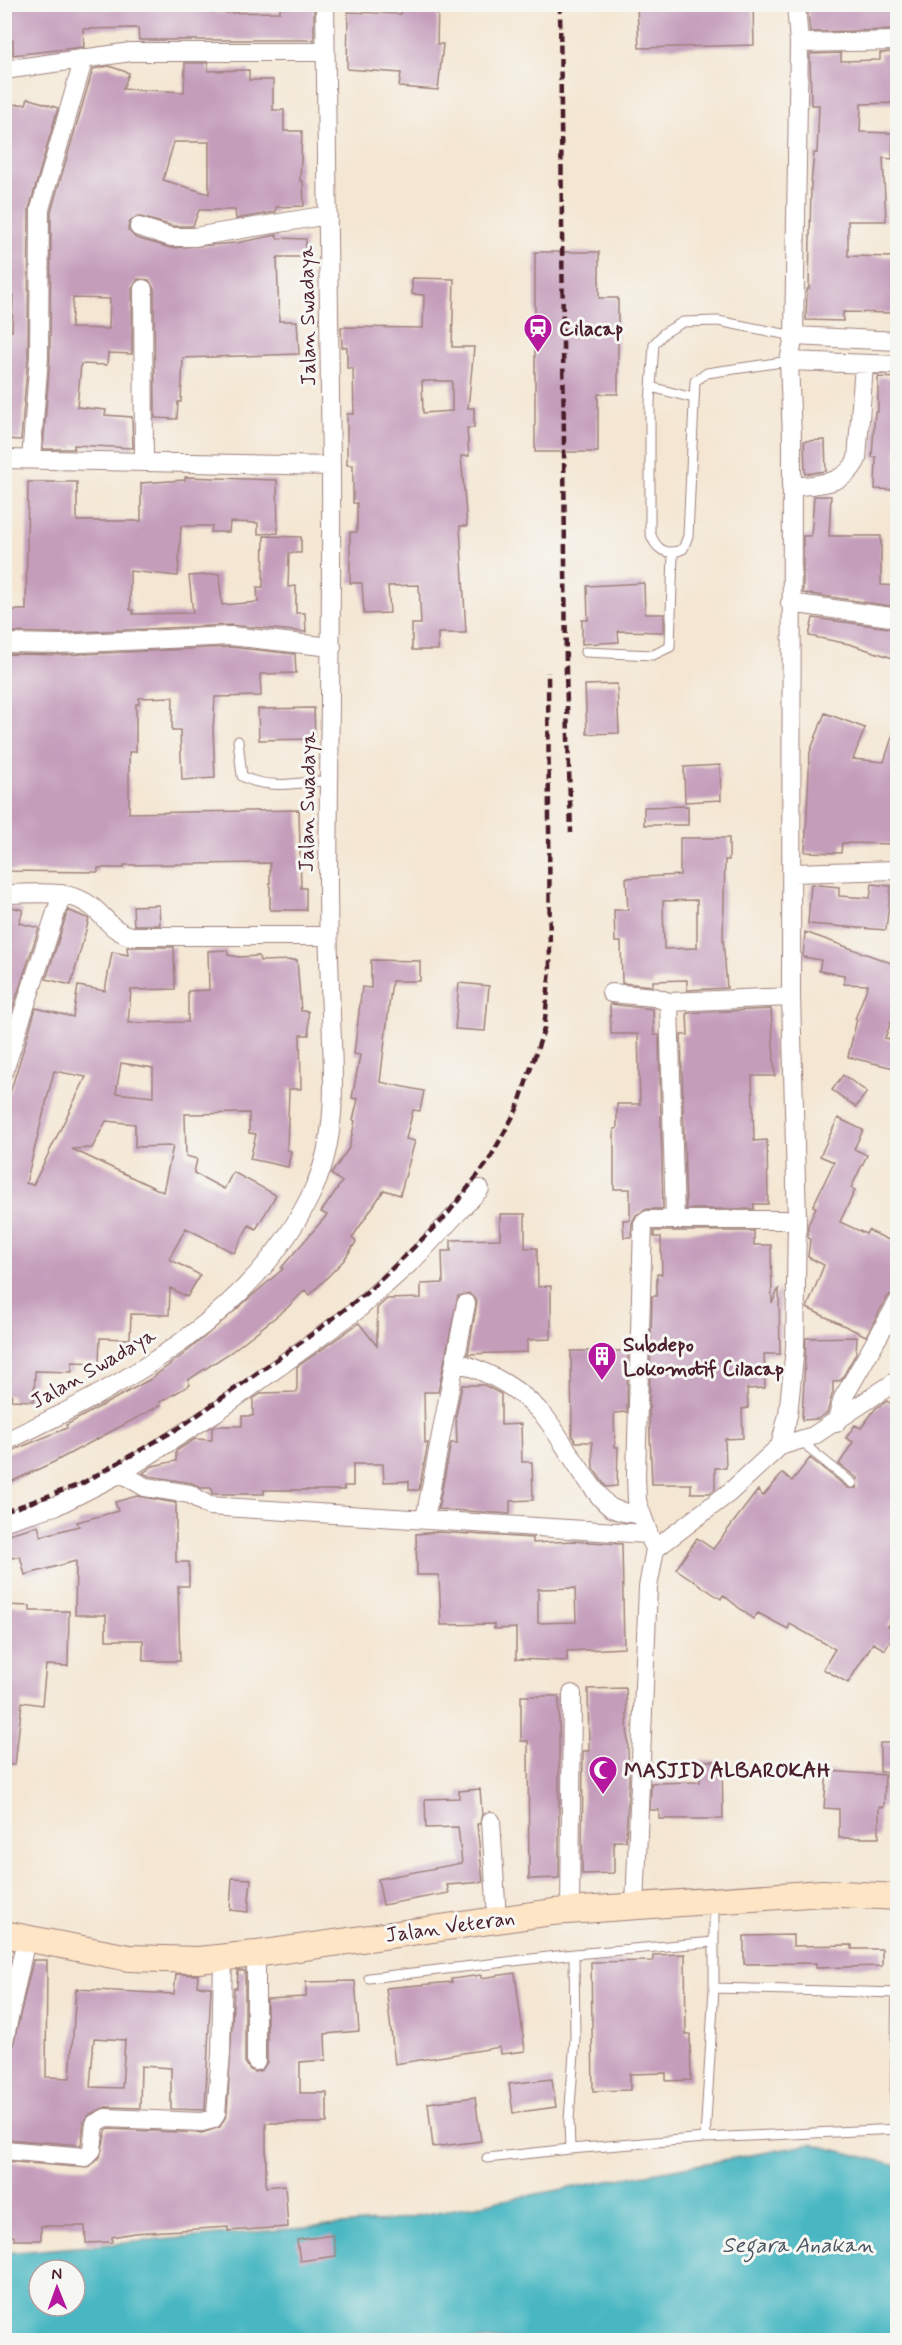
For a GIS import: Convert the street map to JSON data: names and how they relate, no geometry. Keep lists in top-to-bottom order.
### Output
{
  "streets": {
    "main road": ["Jalan Veteran"],
    "street": ["Jalan Swadaya"]
  },
  "water": ["Segara Anakan"],
  "places": {
    "station": ["Cilacap"],
    "building": ["Subdepo Lokomotif Cilacap"],
    "mosque": ["MASJID ALBAROKAH"]
  },
  "north": "top"
}
